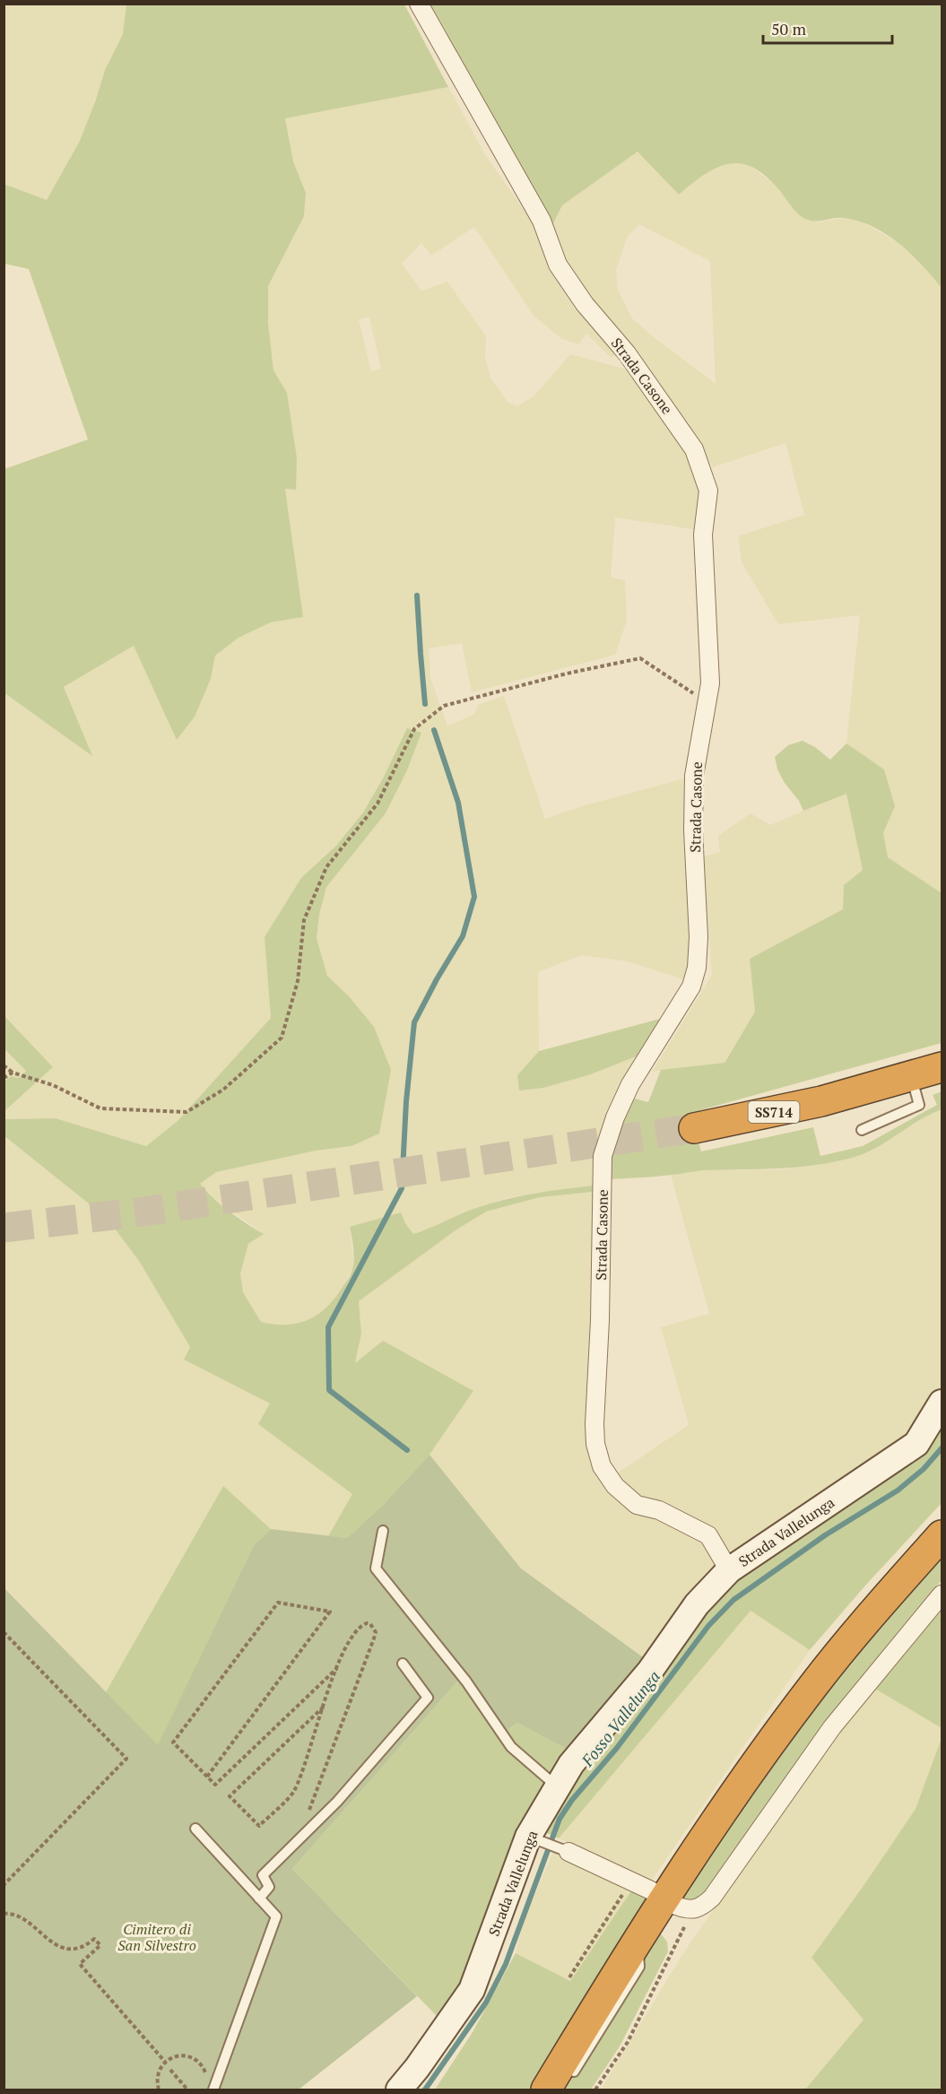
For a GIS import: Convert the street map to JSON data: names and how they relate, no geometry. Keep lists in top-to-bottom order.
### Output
{
  "streets": {
    "highway": ["SS714"],
    "street": ["Strada Casone", "Strada Vallelunga"]
  },
  "crossings": [
    ["Strada Casone", "Strada Vallelunga"]
  ],
  "water": ["Fosso Vallelunga"],
  "parks": ["Cimitero di San Silvestro"],
  "scale_bar": "50 m"
}
